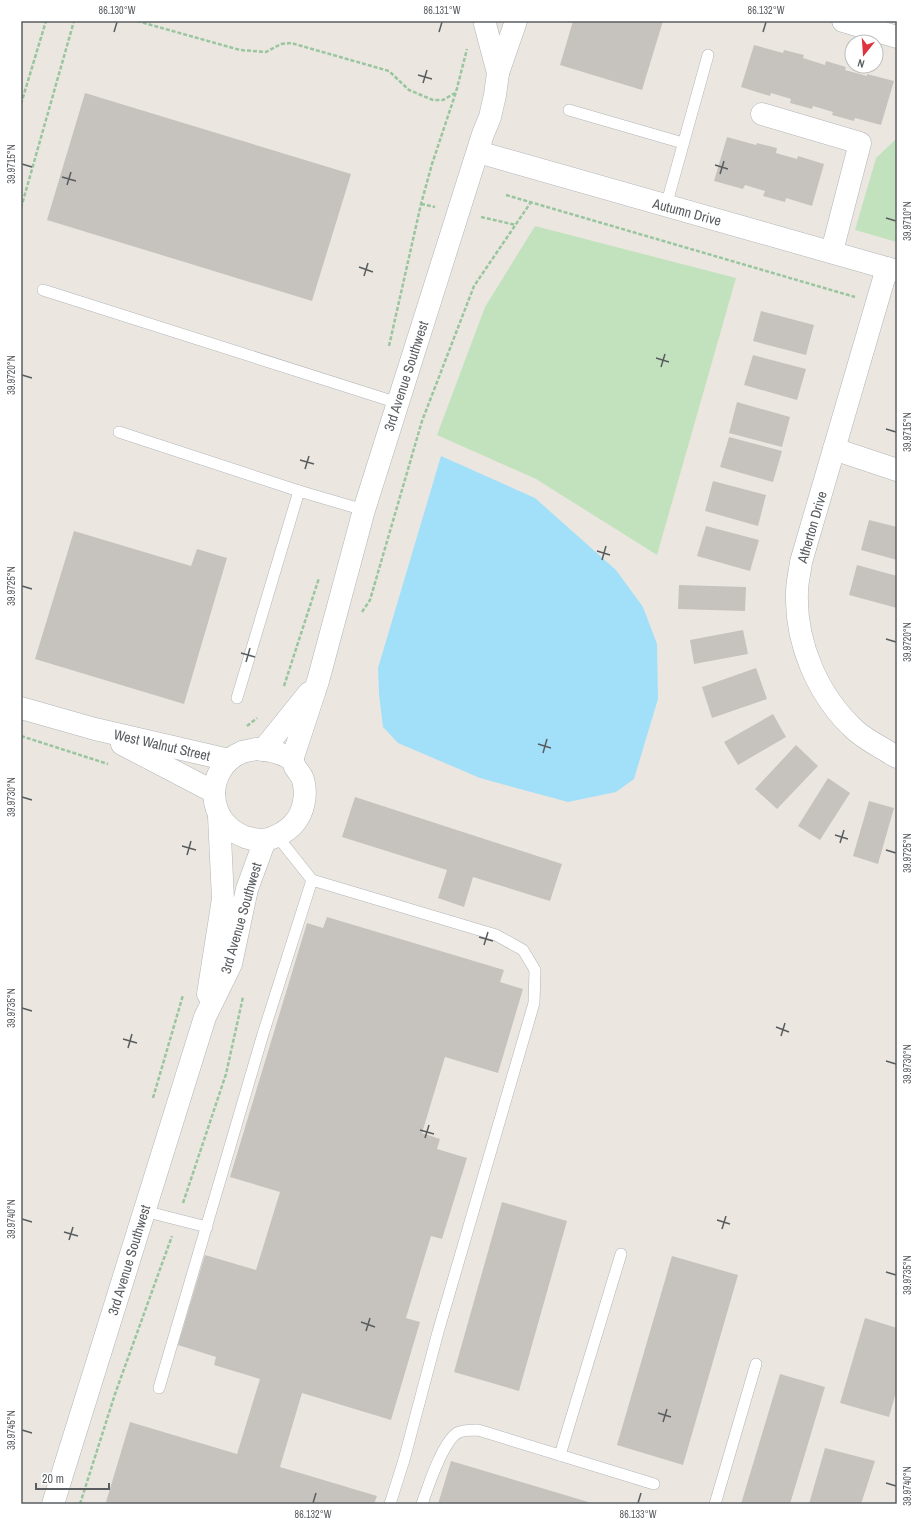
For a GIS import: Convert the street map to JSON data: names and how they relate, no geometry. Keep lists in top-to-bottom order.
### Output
{
  "streets": {
    "street": [
      "Autumn Drive",
      "3rd Avenue Southwest",
      "Atherton Drive",
      "West Walnut Street"
    ]
  },
  "crossings": [
    ["Autumn Drive", "3rd Avenue Southwest"],
    ["Autumn Drive", "Atherton Drive"],
    ["3rd Avenue Southwest", "West Walnut Street"]
  ],
  "scale_bar": "20 m",
  "north": "bottom",
  "coordinates": [
    "86.130°W",
    "86.131°W",
    "86.132°W",
    "39.9715°N",
    "39.9710°N",
    "39.9720°N",
    "39.9725°N",
    "39.9730°N",
    "39.9735°N",
    "39.9740°N",
    "39.9745°N",
    "86.133°W"
  ]
}
